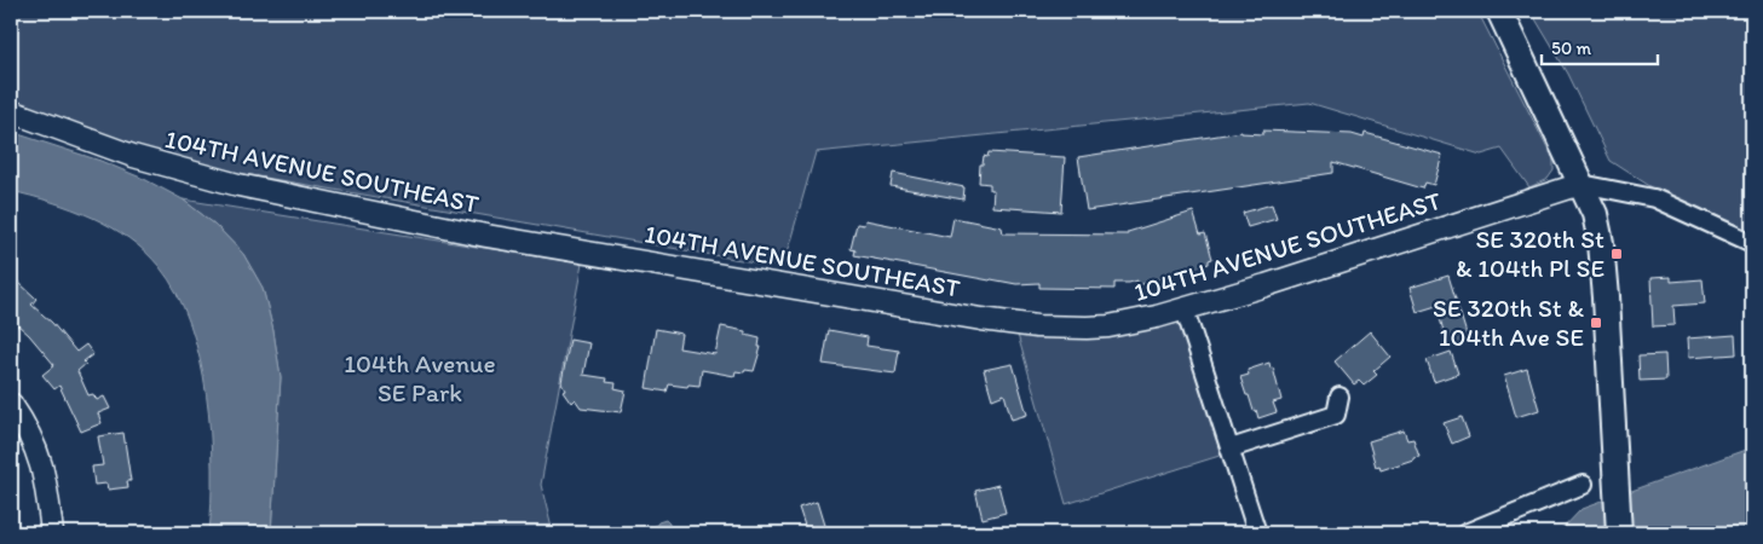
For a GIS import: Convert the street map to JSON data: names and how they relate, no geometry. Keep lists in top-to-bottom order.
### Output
{
  "streets": {
    "street": ["104TH AVENUE SOUTHEAST"]
  },
  "parks": ["104th Avenue SE Park"],
  "places": {
    "transit": ["SE 320th St & 104th Pl SE", "SE 320th St & 104th Ave SE"]
  },
  "scale_bar": "50 m"
}
